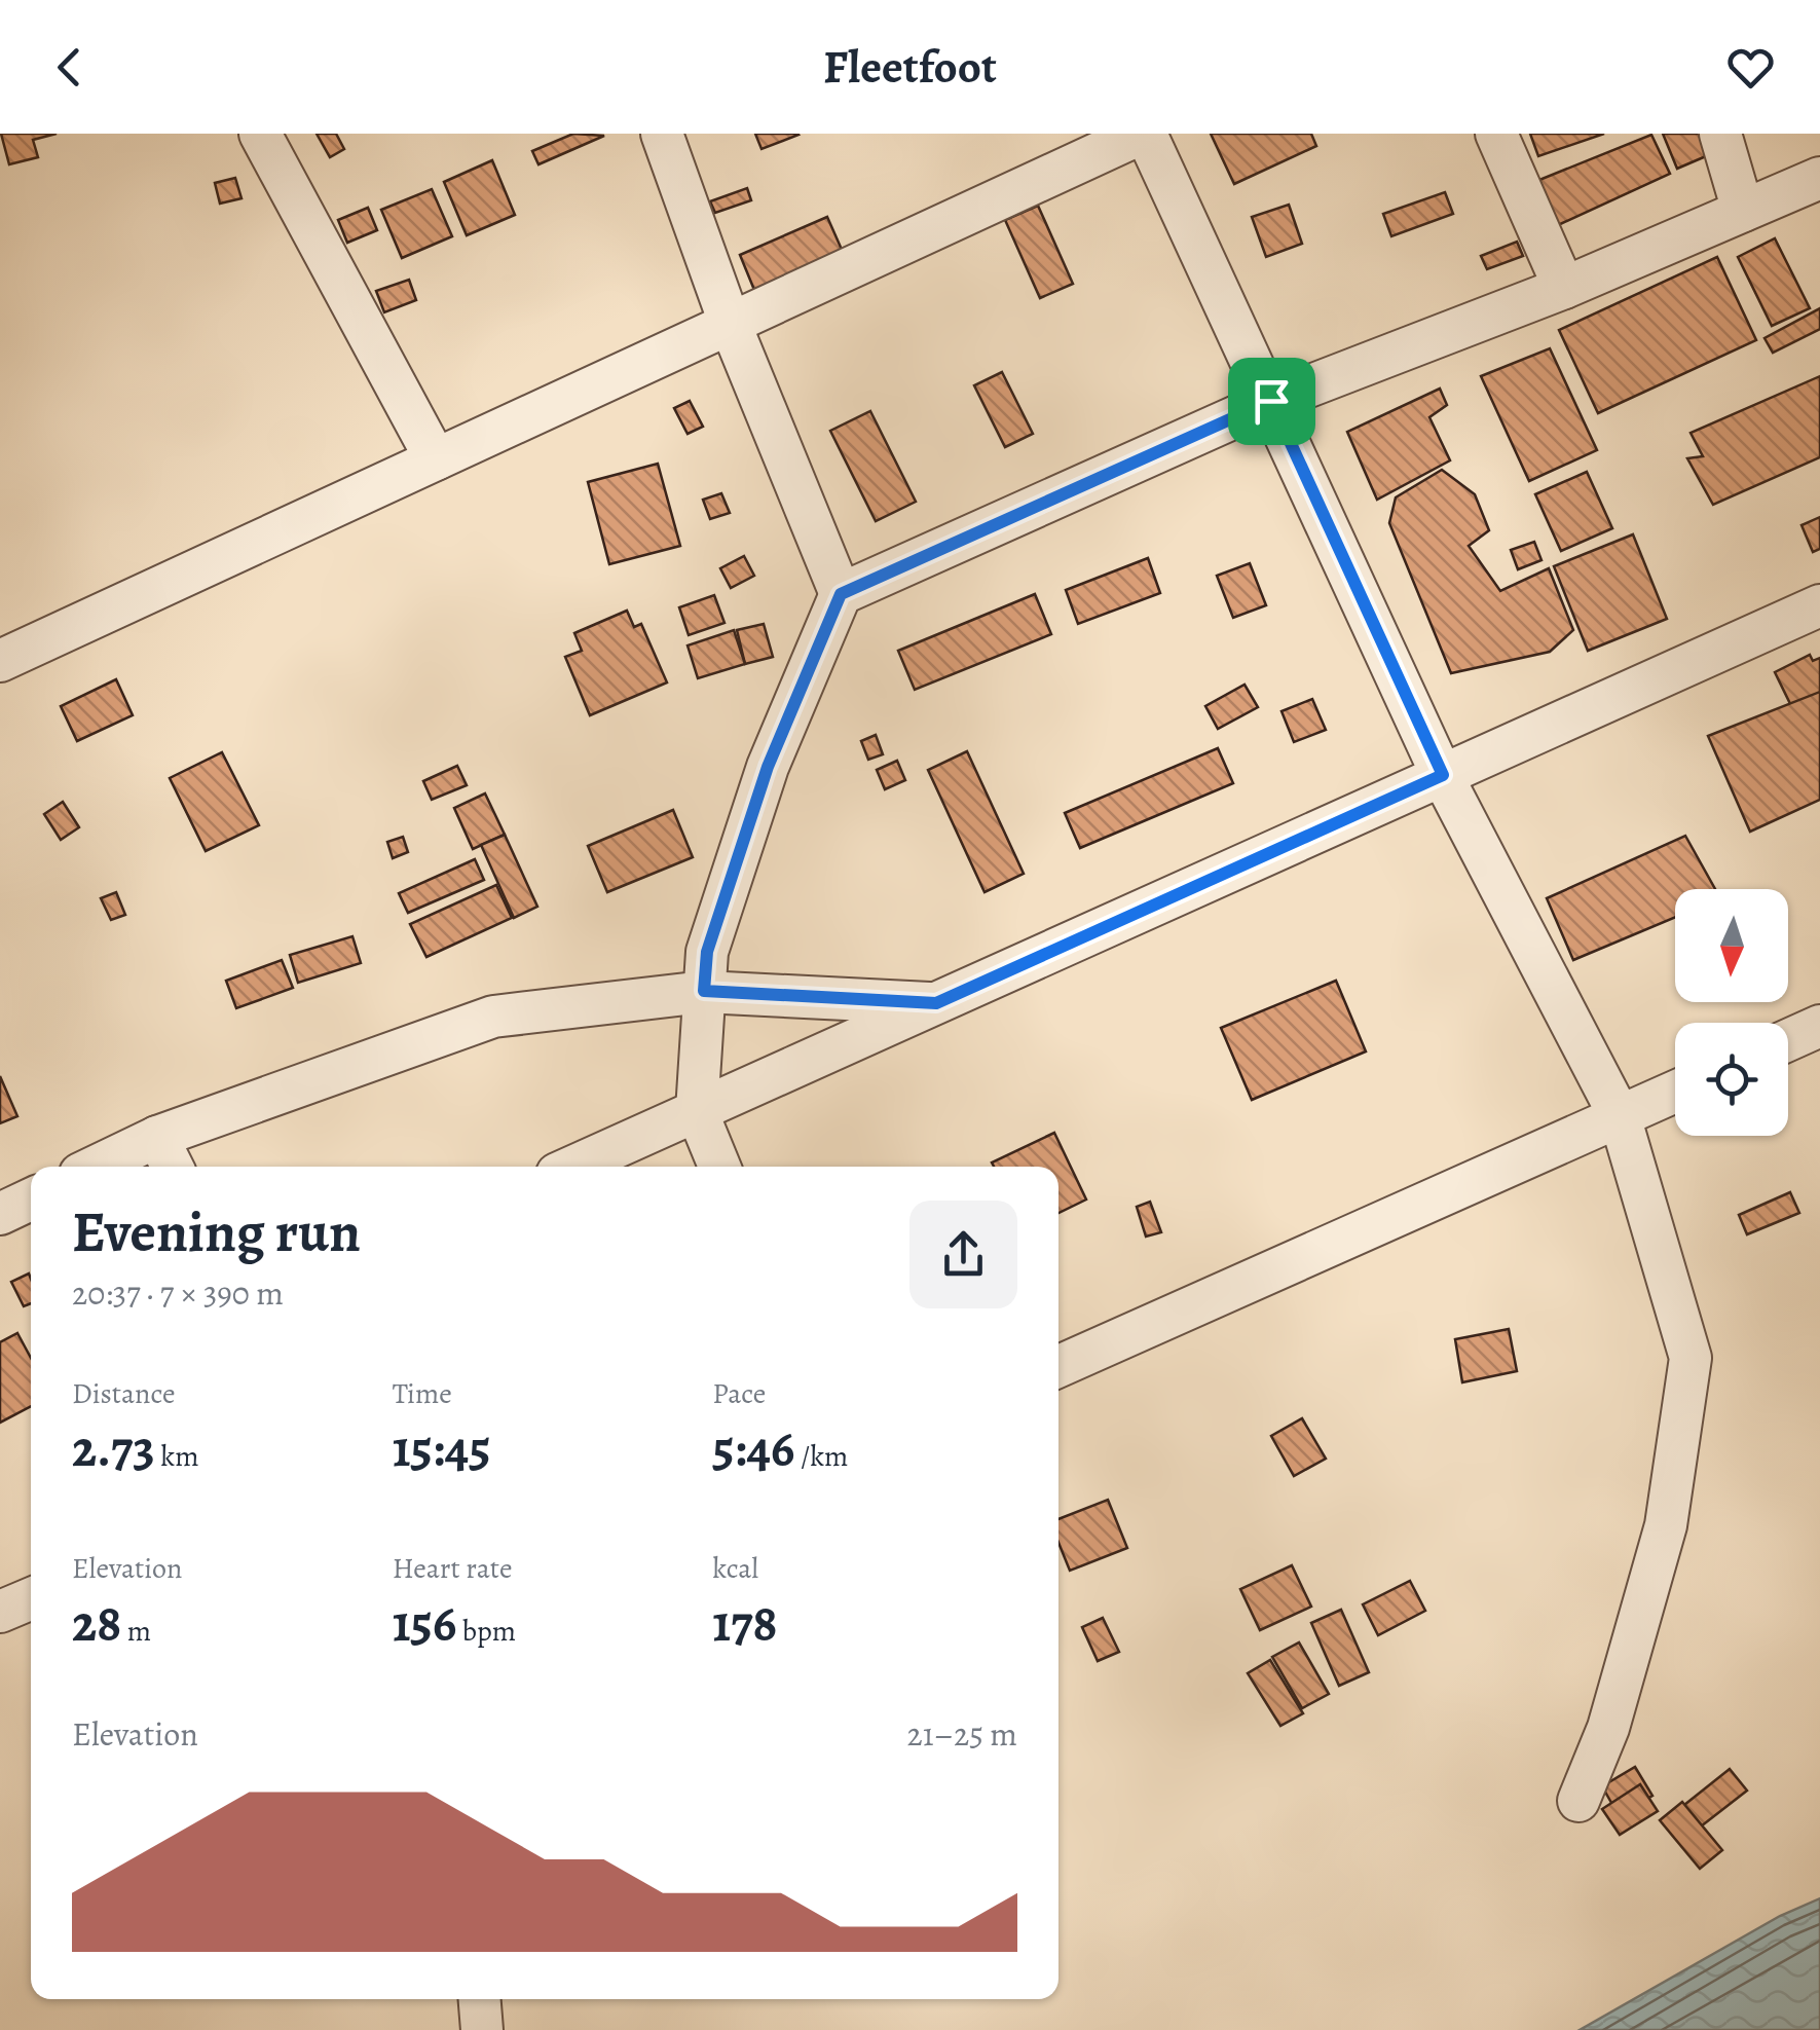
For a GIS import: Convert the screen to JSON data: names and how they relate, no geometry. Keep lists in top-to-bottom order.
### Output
{
  "north": "bottom",
  "page": {
    "header": "Fleetfoot",
    "heading": ["Evening run", "20:37 · 7 × 390 m"],
    "stats": [
      ["Distance", "2.73 km"],
      ["Time", "15:45"],
      ["Pace", "5:46 /km"],
      ["Elevation", "28 m"],
      ["Heart rate", "156 bpm"],
      ["kcal", "178"]
    ],
    "chart": ["Elevation", "21–25 m"]
  }
}
